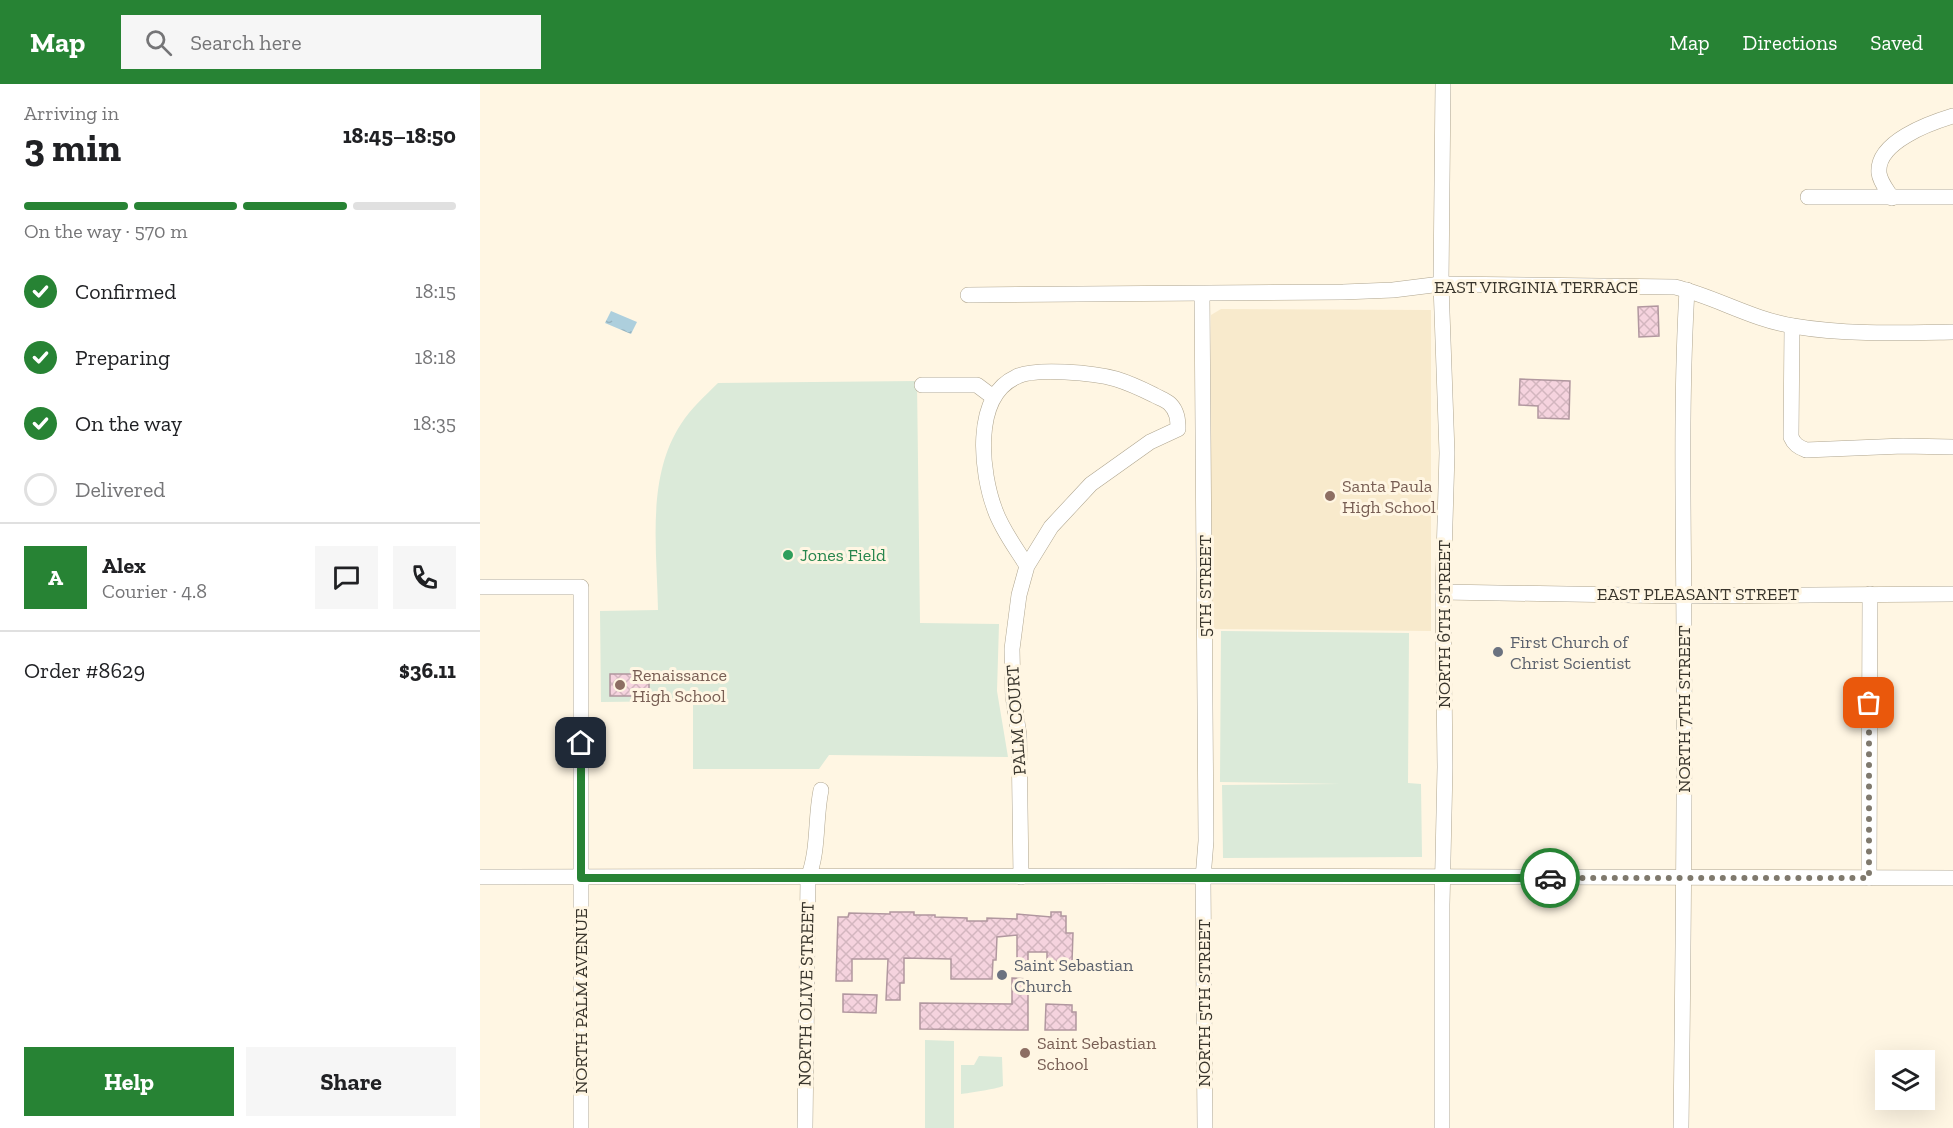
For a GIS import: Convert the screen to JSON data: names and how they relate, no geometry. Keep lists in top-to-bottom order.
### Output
{
  "streets": {
    "street": [
      "EAST VIRGINIA TERRACE",
      "5TH STREET",
      "EAST PLEASANT STREET",
      "NORTH 6TH STREET",
      "NORTH 7TH STREET",
      "PALM COURT",
      "NORTH OLIVE STREET",
      "NORTH PALM AVENUE",
      "NORTH 5TH STREET"
    ]
  },
  "crossings": [
    ["EAST VIRGINIA TERRACE", "5TH STREET"],
    ["EAST VIRGINIA TERRACE", "NORTH 6TH STREET"],
    ["EAST VIRGINIA TERRACE", "NORTH 7TH STREET"],
    ["5TH STREET", "NORTH 5TH STREET"],
    ["EAST PLEASANT STREET", "NORTH 6TH STREET"],
    ["EAST PLEASANT STREET", "NORTH 7TH STREET"]
  ],
  "places": [
    "Santa Paula High School",
    "Jones Field",
    "First Church of Christ Scientist",
    "Renaissance High School",
    "Saint Sebastian Church",
    "Saint Sebastian School"
  ],
  "page": {
    "header": "Map",
    "search": "Search here",
    "nav": ["Map", "Directions", "Saved"],
    "heading": ["3 min", "Arriving in", "18:45–18:50"],
    "panel": [
      "Alex",
      "Courier · 4.8",
      "Order #8629",
      "$36.11"
    ],
    "bar": "On the way · 570 m",
    "list": [
      ["Confirmed", "18:15"],
      ["Preparing", "18:18"],
      ["On the way", "18:35"],
      "Delivered"
    ],
    "round": "A",
    "buttons": ["Help", "Share"]
  }
}
